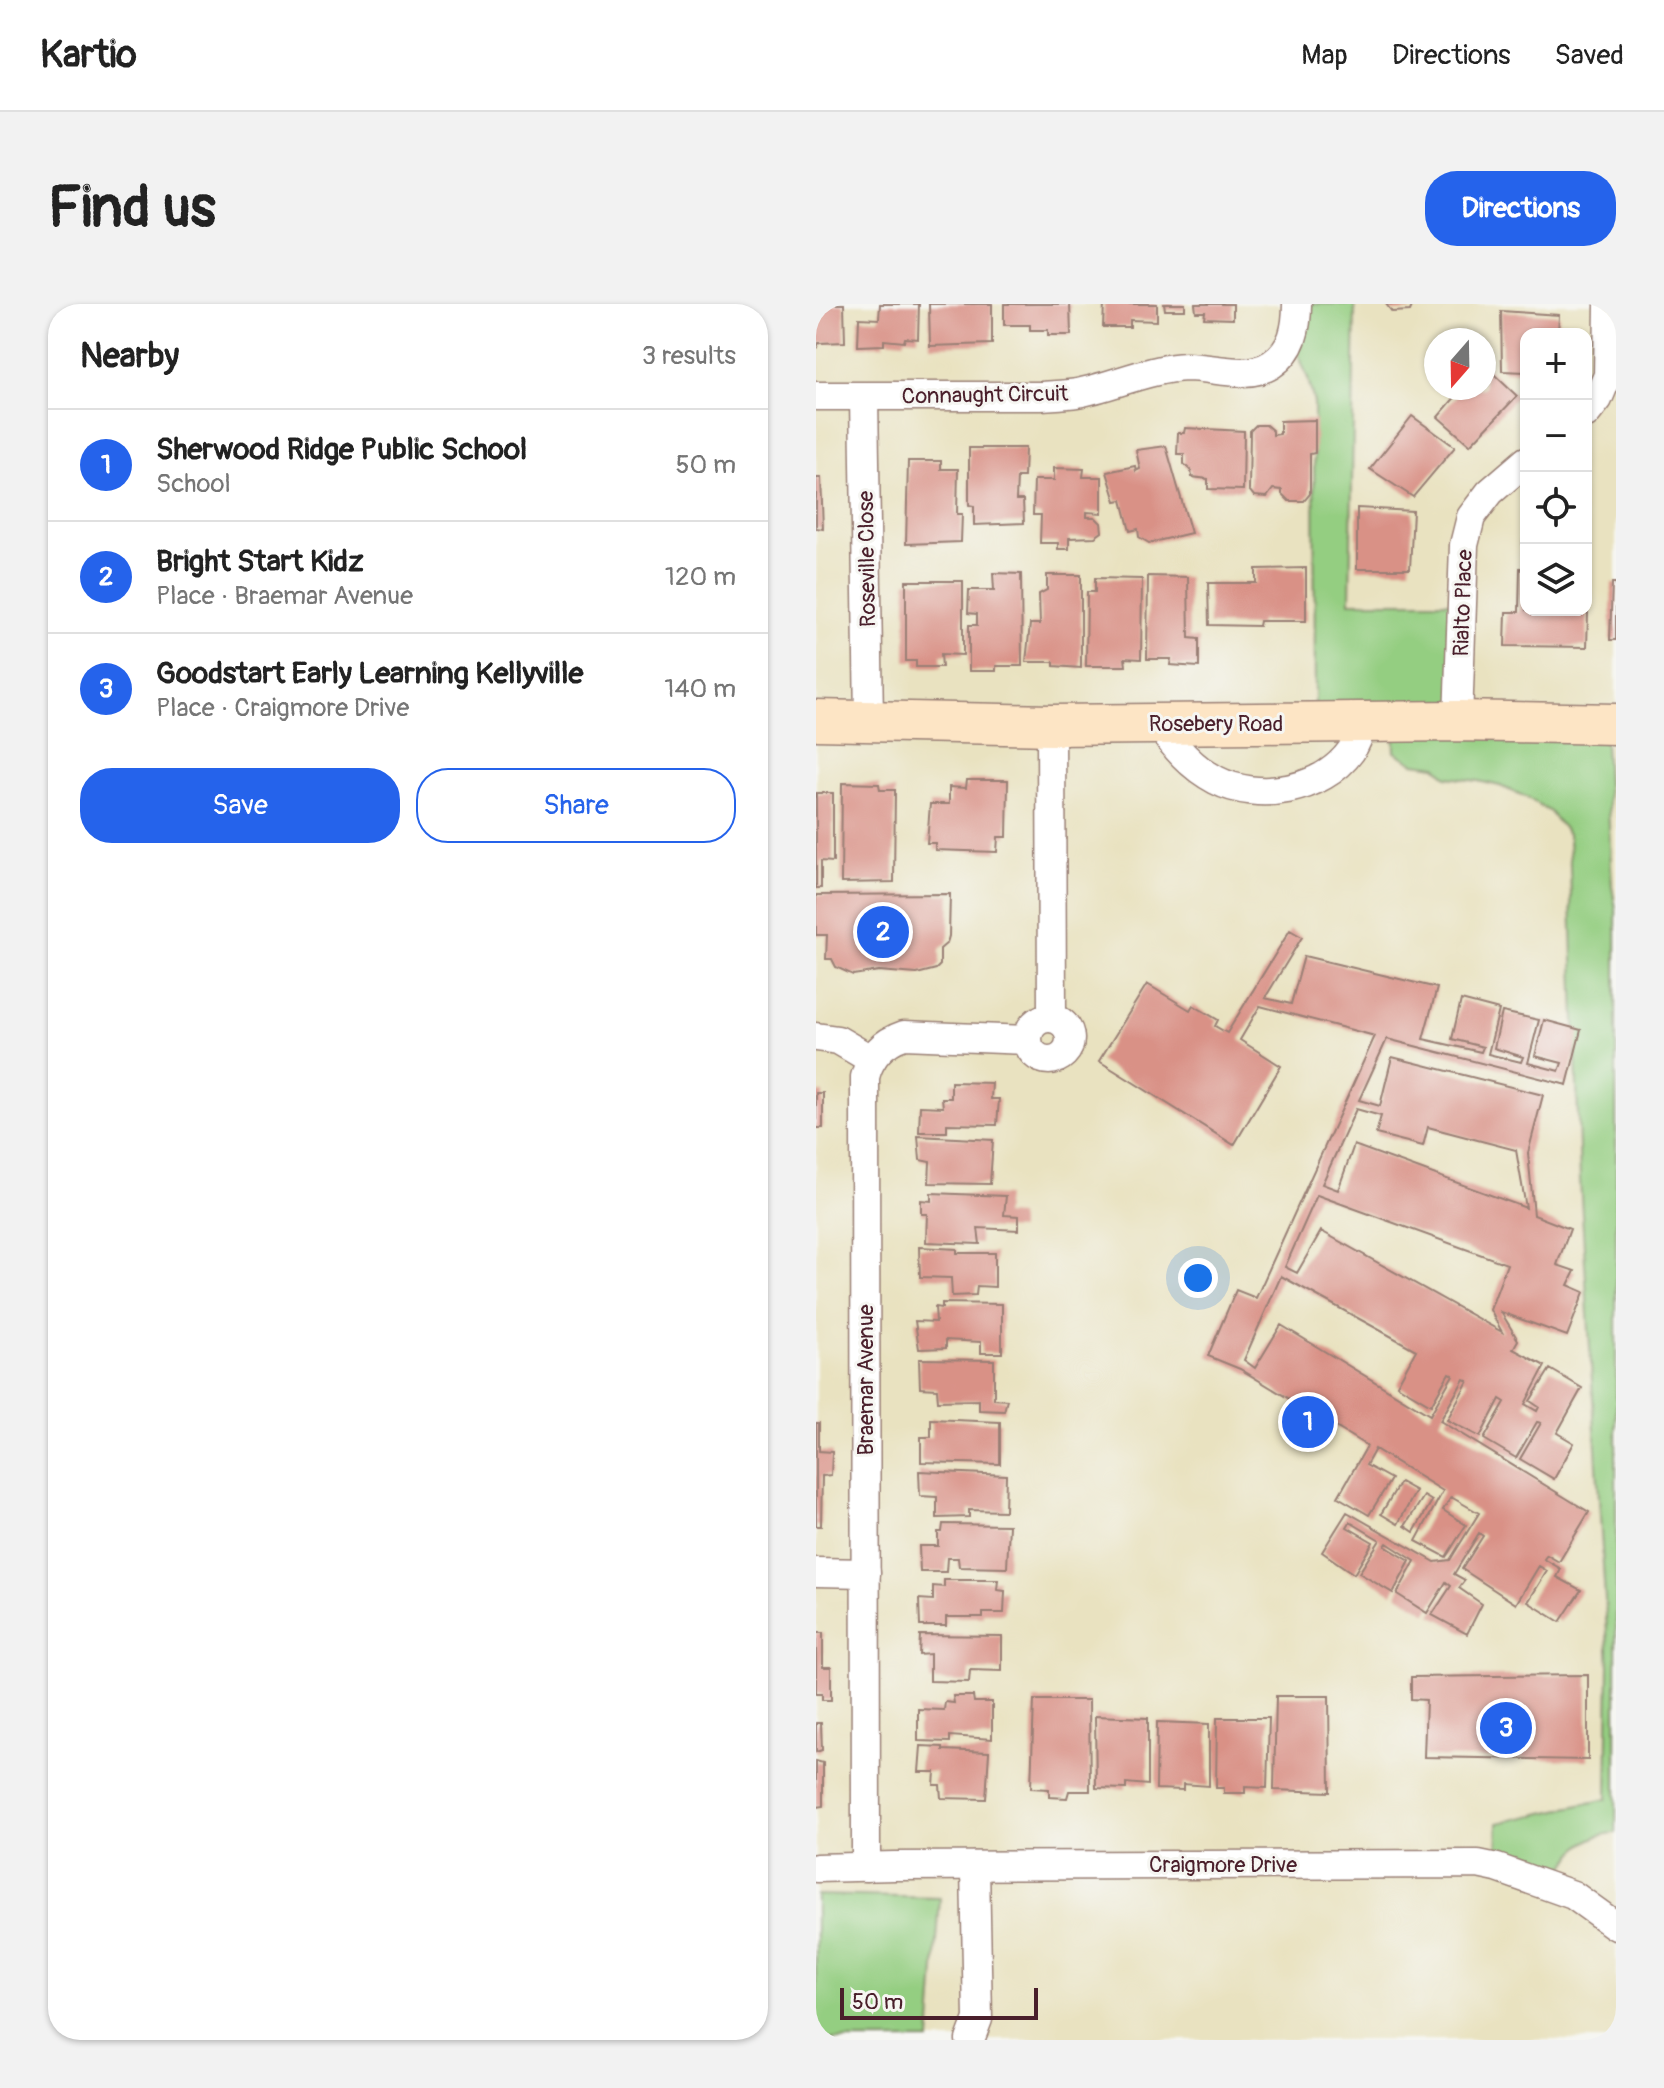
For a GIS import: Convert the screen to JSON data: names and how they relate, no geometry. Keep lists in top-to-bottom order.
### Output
{
  "streets": {
    "street": [
      "Connaught Circuit",
      "Roseville Close",
      "Rialto Place",
      "Rosebery Road",
      "Braemar Avenue",
      "Craigmore Drive"
    ]
  },
  "crossings": [
    ["Connaught Circuit", "Roseville Close"],
    ["Roseville Close", "Rosebery Road"],
    ["Rialto Place", "Rosebery Road"],
    ["Braemar Avenue", "Craigmore Drive"]
  ],
  "scale_bar": "50 m",
  "north": "bottom",
  "page": {
    "header": "Kartio",
    "nav": ["Map", "Directions", "Saved"],
    "buttons": [
      "Directions",
      ["Save", "Share"]
    ],
    "title": "Find us",
    "heading": ["Nearby", "3 results"],
    "map_buttons": ["+", "−"],
    "list": [
      {
        "mark": "1",
        "name": "Sherwood Ridge Public School",
        "note": "School",
        "value": "50 m"
      },
      {
        "mark": "2",
        "name": "Bright Start Kidz",
        "note": "Place · Braemar Avenue",
        "value": "120 m"
      },
      {
        "mark": "3",
        "name": "Goodstart Early Learning Kellyville",
        "note": "Place · Craigmore Drive",
        "value": "140 m"
      }
    ],
    "pins": ["2", "1", "3"],
    "scale": "50 m"
  }
}
